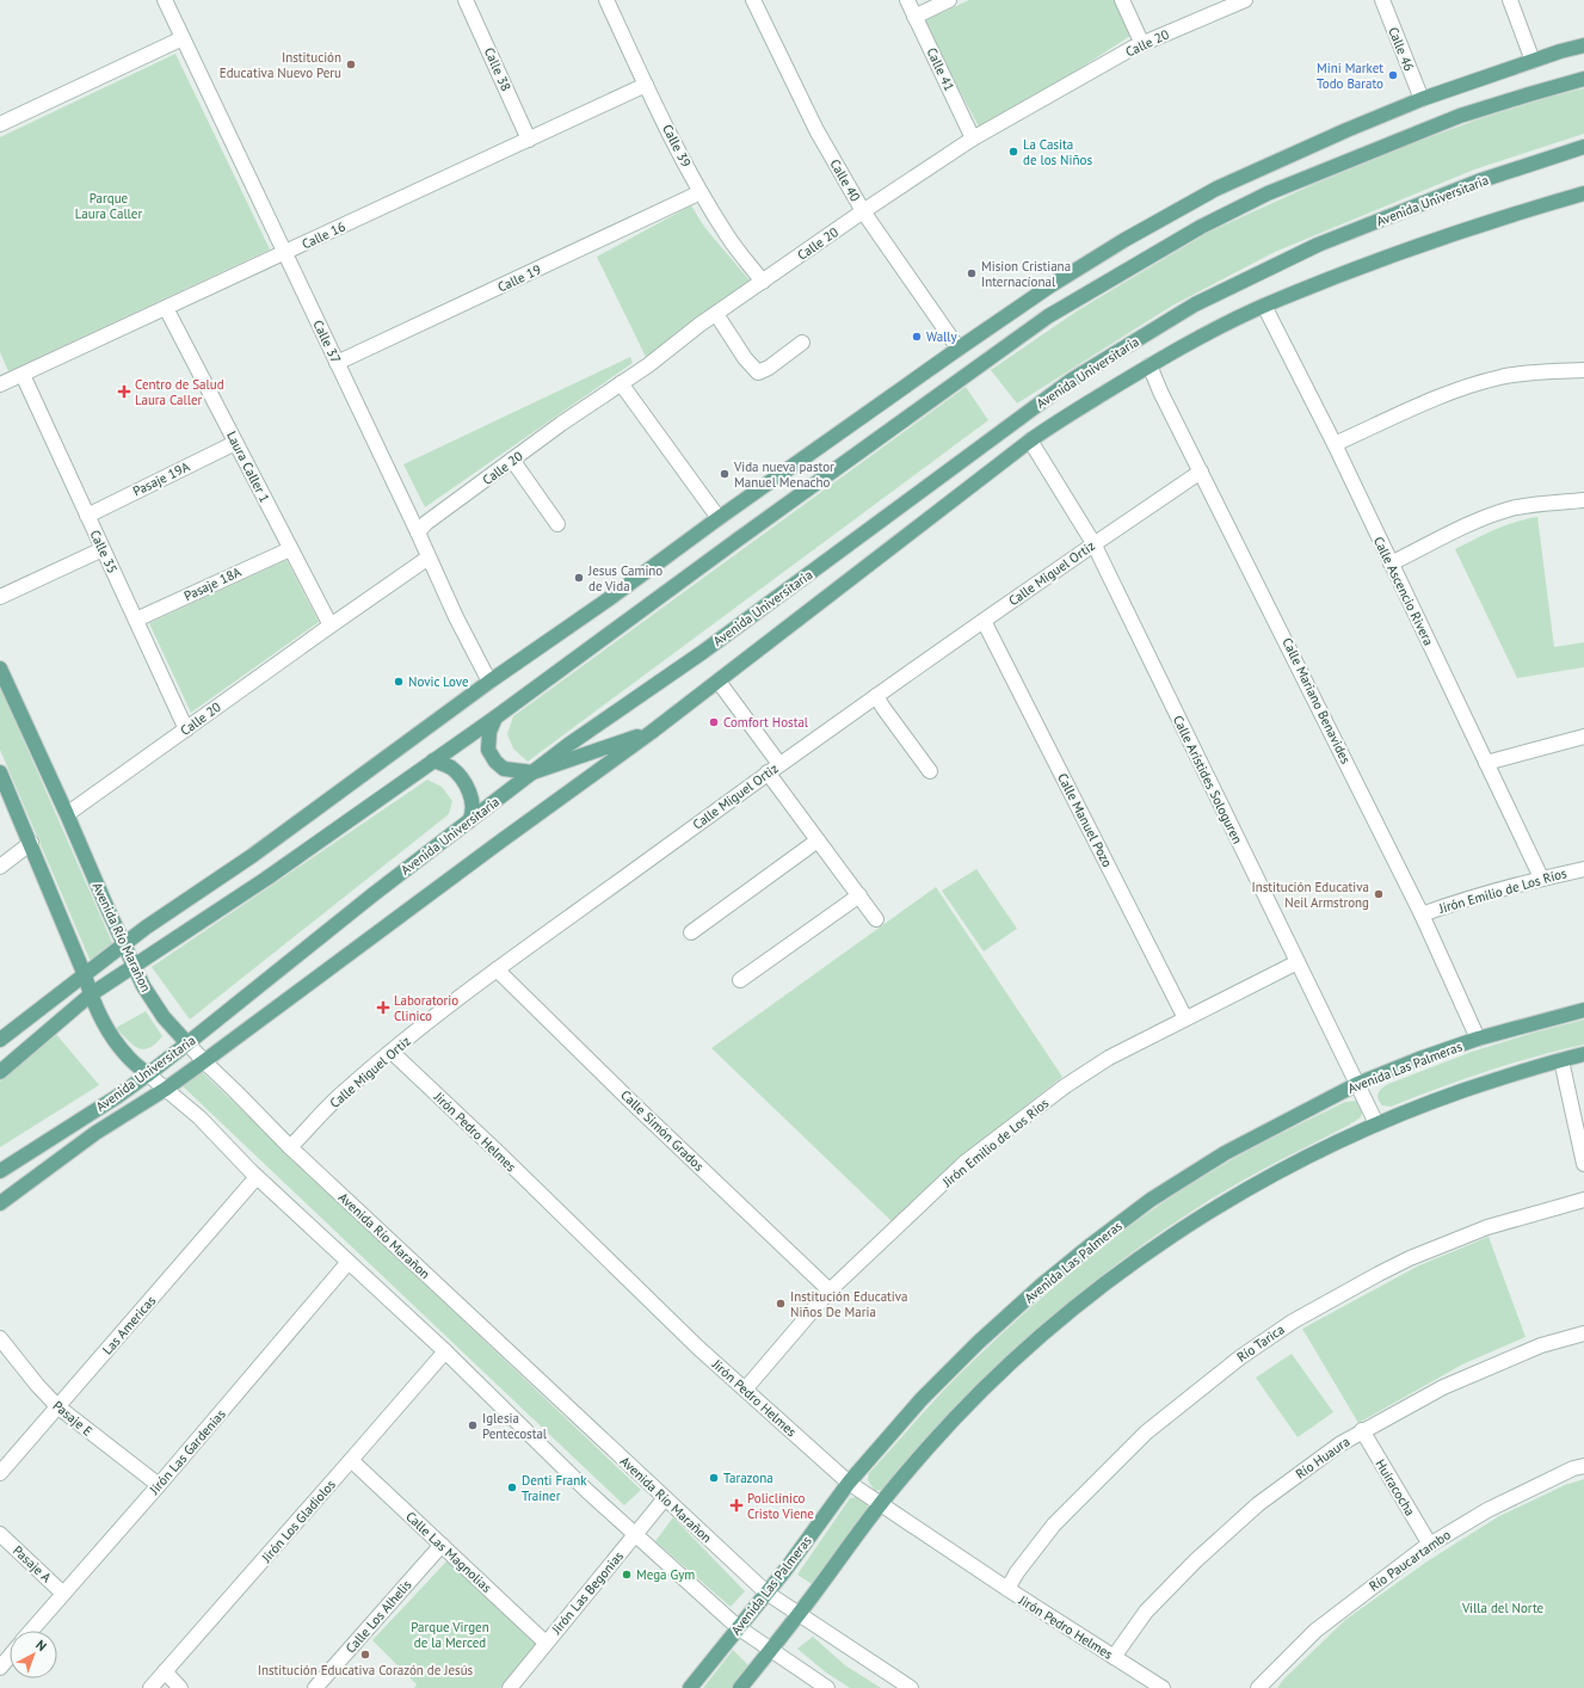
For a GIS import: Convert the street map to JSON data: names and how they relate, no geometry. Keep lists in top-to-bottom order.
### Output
{
  "streets": {
    "main road": ["Avenida Universitaria", "Avenida Río Marañon", "Avenida Las Palmeras"],
    "street": [
      "Calle 20",
      "Calle 46",
      "Calle 38",
      "Calle 41",
      "Calle 39",
      "Calle 40",
      "Calle 16",
      "Calle 19",
      "Calle 37",
      "Laura Caller 1",
      "Pasaje 19A",
      "Calle 35",
      "Calle Miguel Ortiz",
      "Pasaje 18A",
      "Calle Ascencio Rivera",
      "Calle Mariano Benavides",
      "Calle Arístides Sologuren",
      "Calle Manuel Pozo",
      "Jirón Emilio de Los Ríos",
      "Calle Simón Grados",
      "Jirón Pedro Helmes",
      "Las Americas",
      "Río Tarica",
      "Pasaje E",
      "Jirón Las Gardenias",
      "Río Huaura",
      "Huiracocha",
      "Jirón Los Gladiolos",
      "Calle Las Magnolias",
      "Río Paucartambo",
      "Pasaje A",
      "Jirón Las Begonias",
      "Calle Los Alhelis"
    ]
  },
  "crossings": [
    ["Calle 20", "Calle 41"],
    ["Calle 20", "Calle 39"],
    ["Calle 20", "Calle 40"],
    ["Calle 20", "Calle 37"],
    ["Calle 20", "Laura Caller 1"],
    ["Calle 20", "Calle 35"],
    ["Calle 20", "Avenida Río Marañon"],
    ["Calle 38", "Calle 16"],
    ["Calle 39", "Calle 16"],
    ["Calle 39", "Calle 19"],
    ["Avenida Universitaria", "Calle Ascencio Rivera"],
    ["Avenida Universitaria", "Calle Mariano Benavides"],
    ["Avenida Universitaria", "Calle Arístides Sologuren"],
    ["Avenida Universitaria", "Avenida Río Marañon"],
    ["Calle 16", "Calle 37"],
    ["Calle 16", "Laura Caller 1"],
    ["Calle 16", "Calle 35"],
    ["Calle 19", "Calle 37"],
    ["Laura Caller 1", "Pasaje 19A"],
    ["Laura Caller 1", "Pasaje 18A"],
    ["Pasaje 19A", "Calle 35"],
    ["Calle 35", "Pasaje 18A"],
    ["Calle Miguel Ortiz", "Calle Mariano Benavides"],
    ["Calle Miguel Ortiz", "Calle Arístides Sologuren"],
    ["Calle Miguel Ortiz", "Calle Manuel Pozo"],
    ["Calle Miguel Ortiz", "Avenida Río Marañon"],
    ["Calle Miguel Ortiz", "Calle Simón Grados"],
    ["Calle Miguel Ortiz", "Jirón Pedro Helmes"],
    ["Calle Ascencio Rivera", "Jirón Emilio de Los Ríos"],
    ["Calle Mariano Benavides", "Jirón Emilio de Los Ríos"],
    ["Calle Mariano Benavides", "Avenida Las Palmeras"],
    ["Calle Arístides Sologuren", "Jirón Emilio de Los Ríos"],
    ["Calle Arístides Sologuren", "Avenida Las Palmeras"],
    ["Calle Manuel Pozo", "Jirón Emilio de Los Ríos"],
    ["Jirón Emilio de Los Ríos", "Calle Simón Grados"],
    ["Jirón Emilio de Los Ríos", "Jirón Pedro Helmes"],
    ["Avenida Río Marañon", "Avenida Las Palmeras"],
    ["Avenida Río Marañon", "Jirón Las Begonias"],
    ["Avenida Las Palmeras", "Jirón Pedro Helmes"],
    ["Jirón Pedro Helmes", "Río Tarica"],
    ["Jirón Pedro Helmes", "Río Huaura"],
    ["Las Americas", "Pasaje E"],
    ["Pasaje E", "Jirón Las Gardenias"],
    ["Jirón Las Gardenias", "Pasaje A"],
    ["Río Huaura", "Huiracocha"],
    ["Huiracocha", "Río Paucartambo"],
    ["Jirón Los Gladiolos", "Calle Las Magnolias"],
    ["Calle Las Magnolias", "Jirón Las Begonias"],
    ["Calle Las Magnolias", "Calle Los Alhelis"]
  ],
  "parks": ["Parque Laura Caller", "Villa del Norte", "Parque Virgen de la Merced"],
  "places": {
    "other": [
      "Institución Educativa Nuevo Peru",
      "Mini Market Todo Barato",
      "La Casita de los Niños",
      "Mision Cristiana Internacíonal",
      "Wally",
      "Vida nueva pastor Manuel Menacho",
      "Jesus Camino de Vida",
      "Novic Love",
      "Comfort Hostal",
      "Institución Educativa Neil Armstrong",
      "Institución Educativa Niños De Maria",
      "Iglesia Pentecostal",
      "Tarazona",
      "Denti Frank Trainer",
      "Mega Gym",
      "Institución Educativa Corazón de Jesús"
    ],
    "health": ["Centro de Salud Laura Caller", "Laboratorio Clinico", "Policlínico Cristo Viene"]
  },
  "north": "top right"
}
